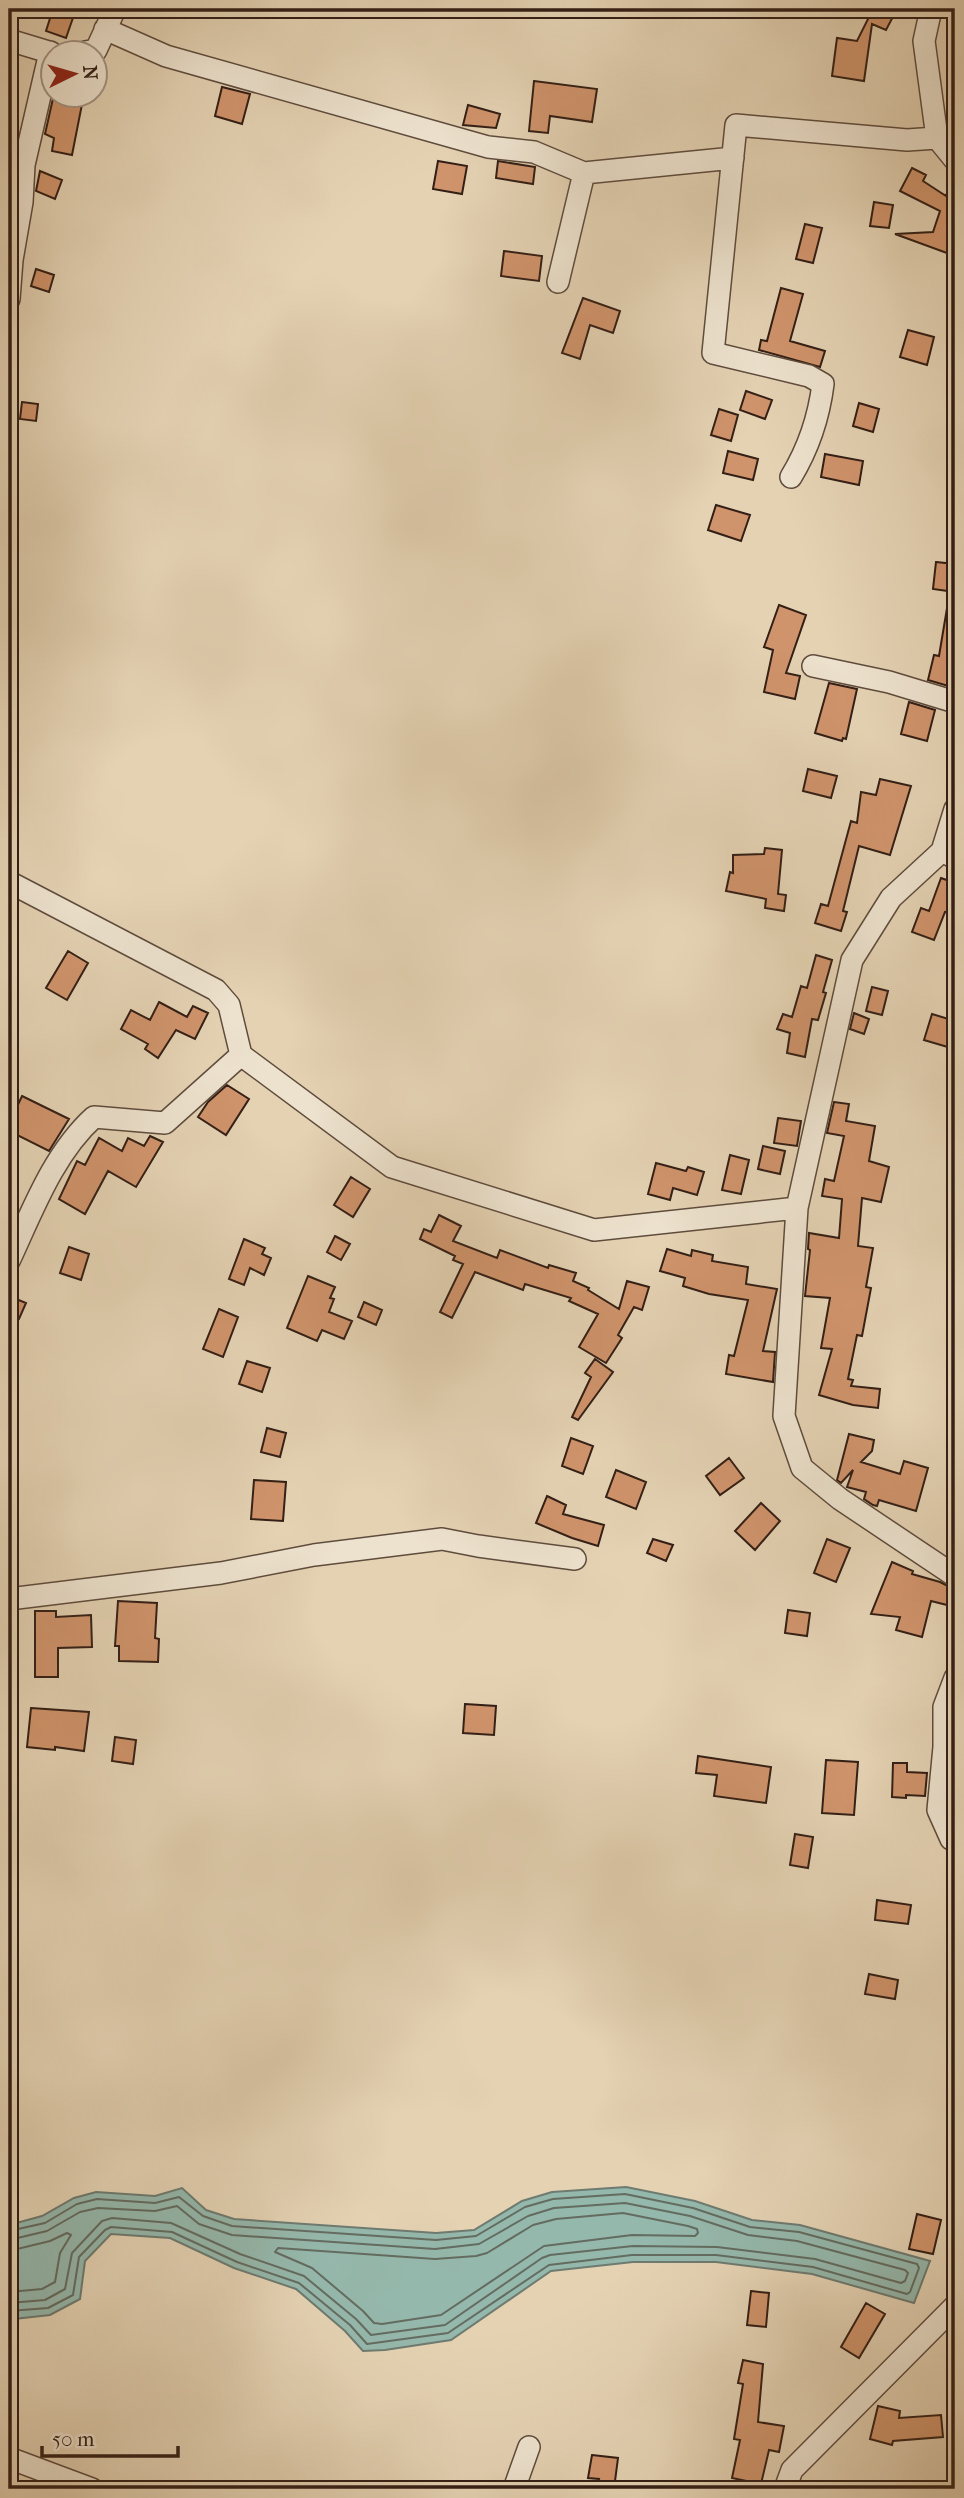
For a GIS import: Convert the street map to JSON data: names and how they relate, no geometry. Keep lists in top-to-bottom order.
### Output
{
  "scale_bar": "50 m",
  "north": "right"
}
